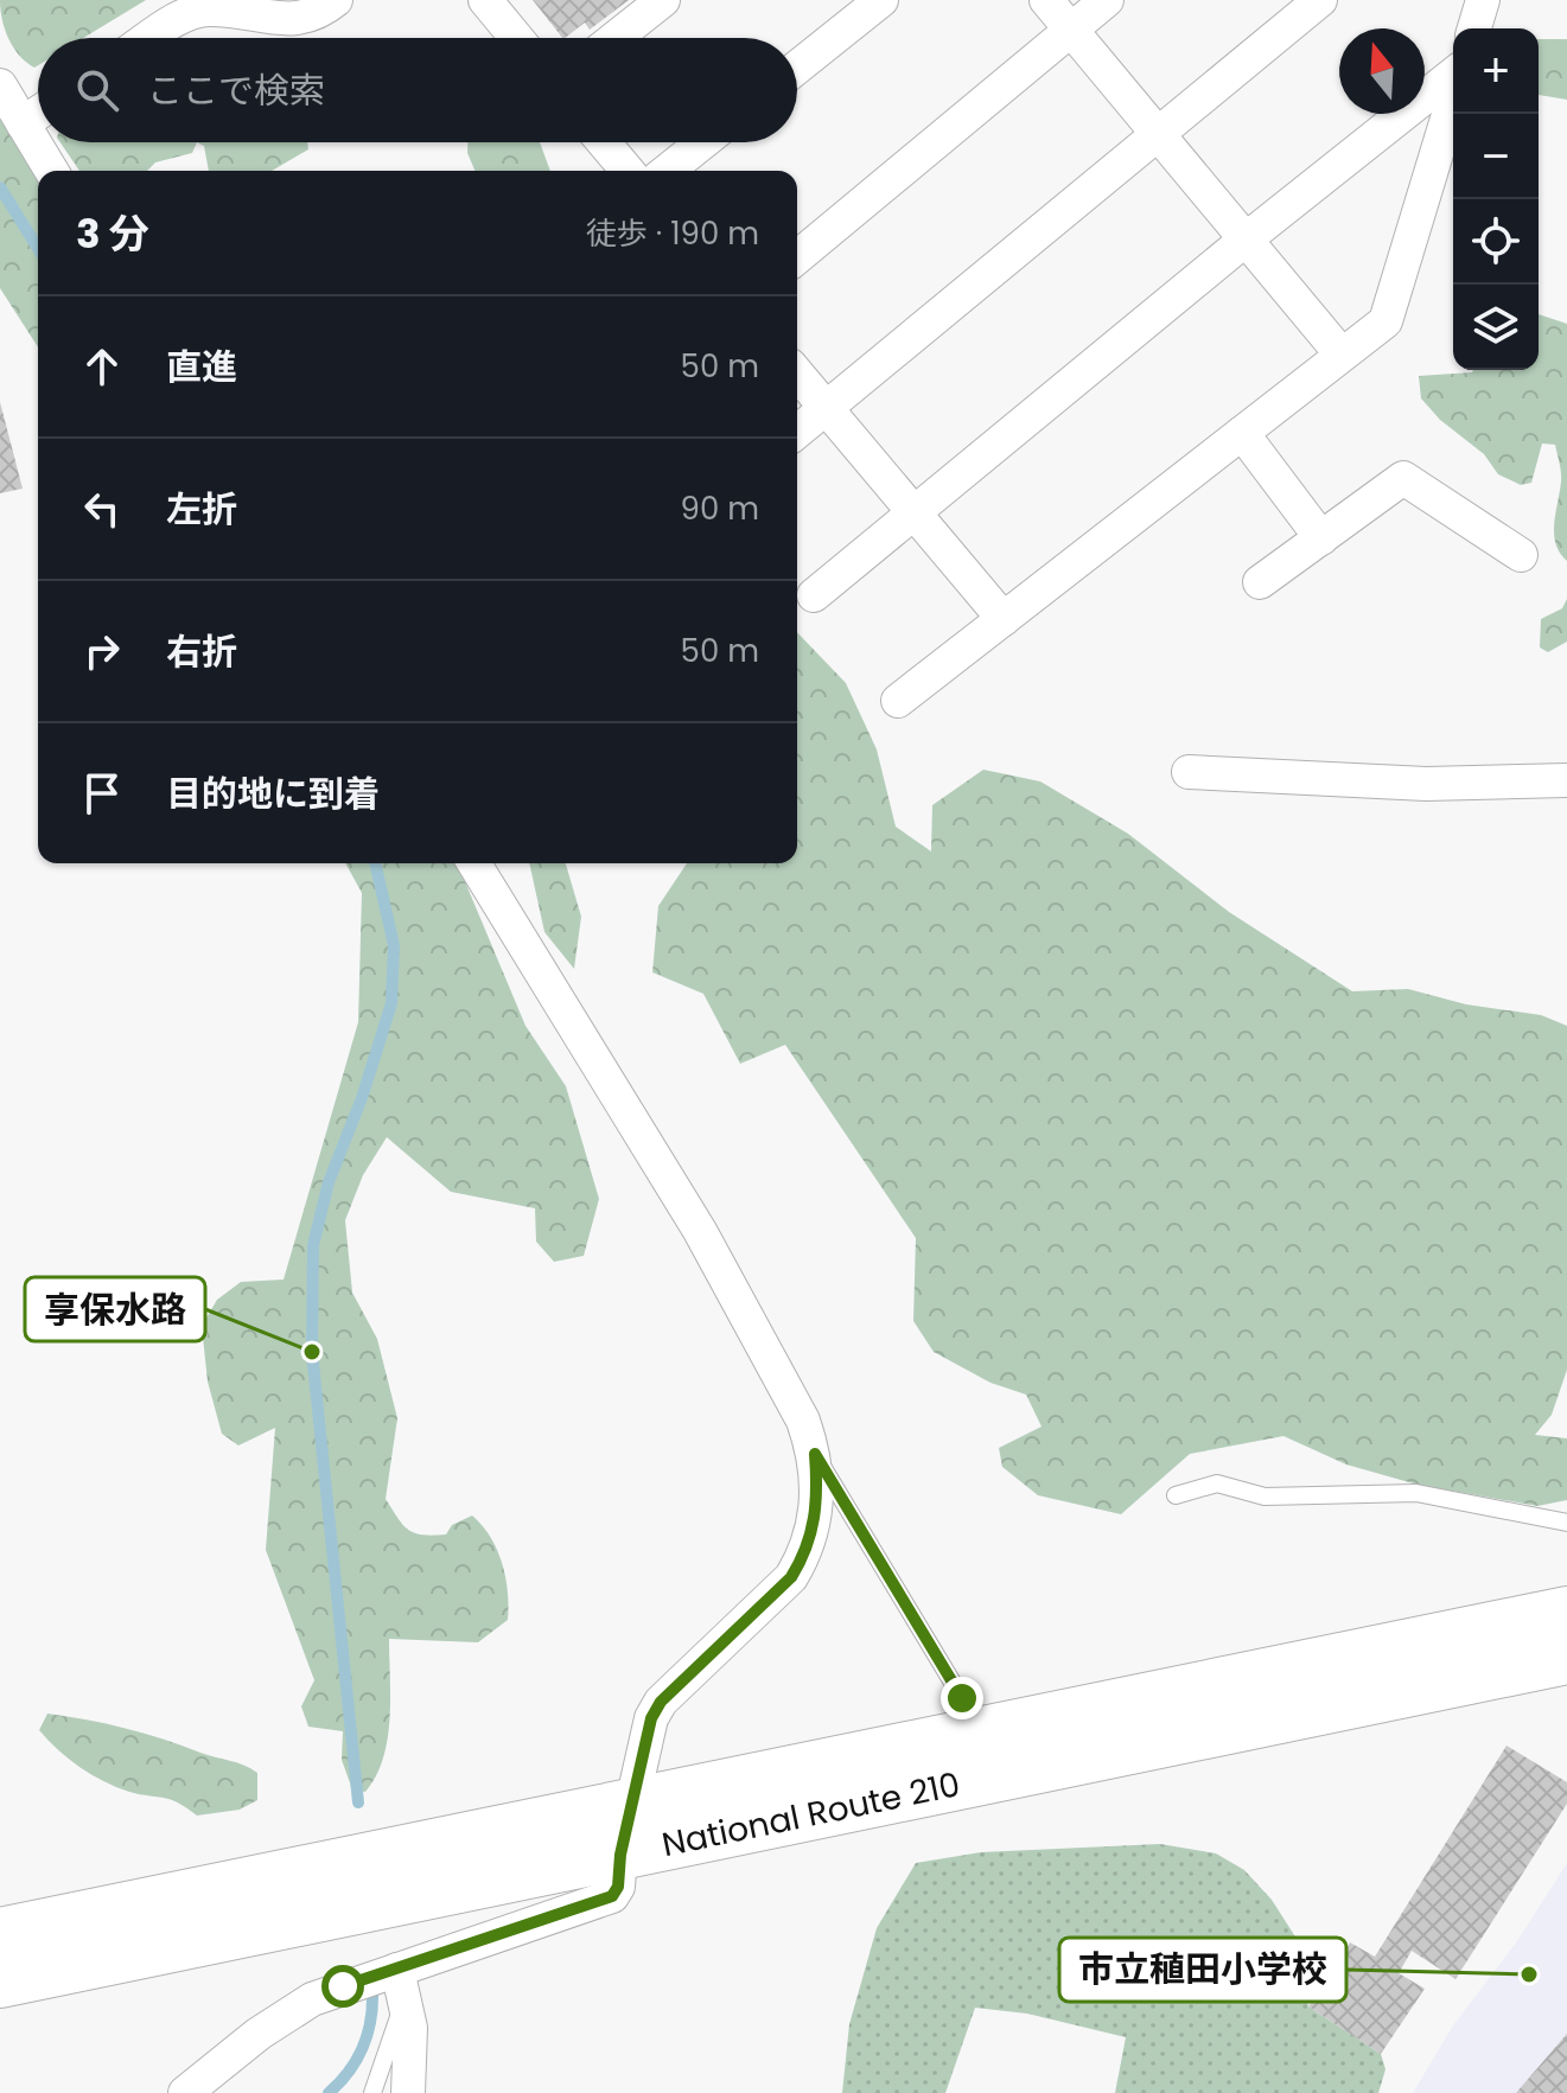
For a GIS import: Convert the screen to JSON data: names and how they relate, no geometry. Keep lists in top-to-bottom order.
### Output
{
  "streets": {
    "highway": ["National Route 210"]
  },
  "places": ["享保水路", "市立稙田小学校"],
  "north": "top",
  "page": {
    "map_buttons": ["+", "−"],
    "search": "ここで検索",
    "heading": ["3 分", "徒歩 · 190 m"],
    "list": [
      ["直進", "50 m"],
      ["左折", "90 m"],
      ["右折", "50 m"],
      "目的地に到着"
    ]
  }
}
